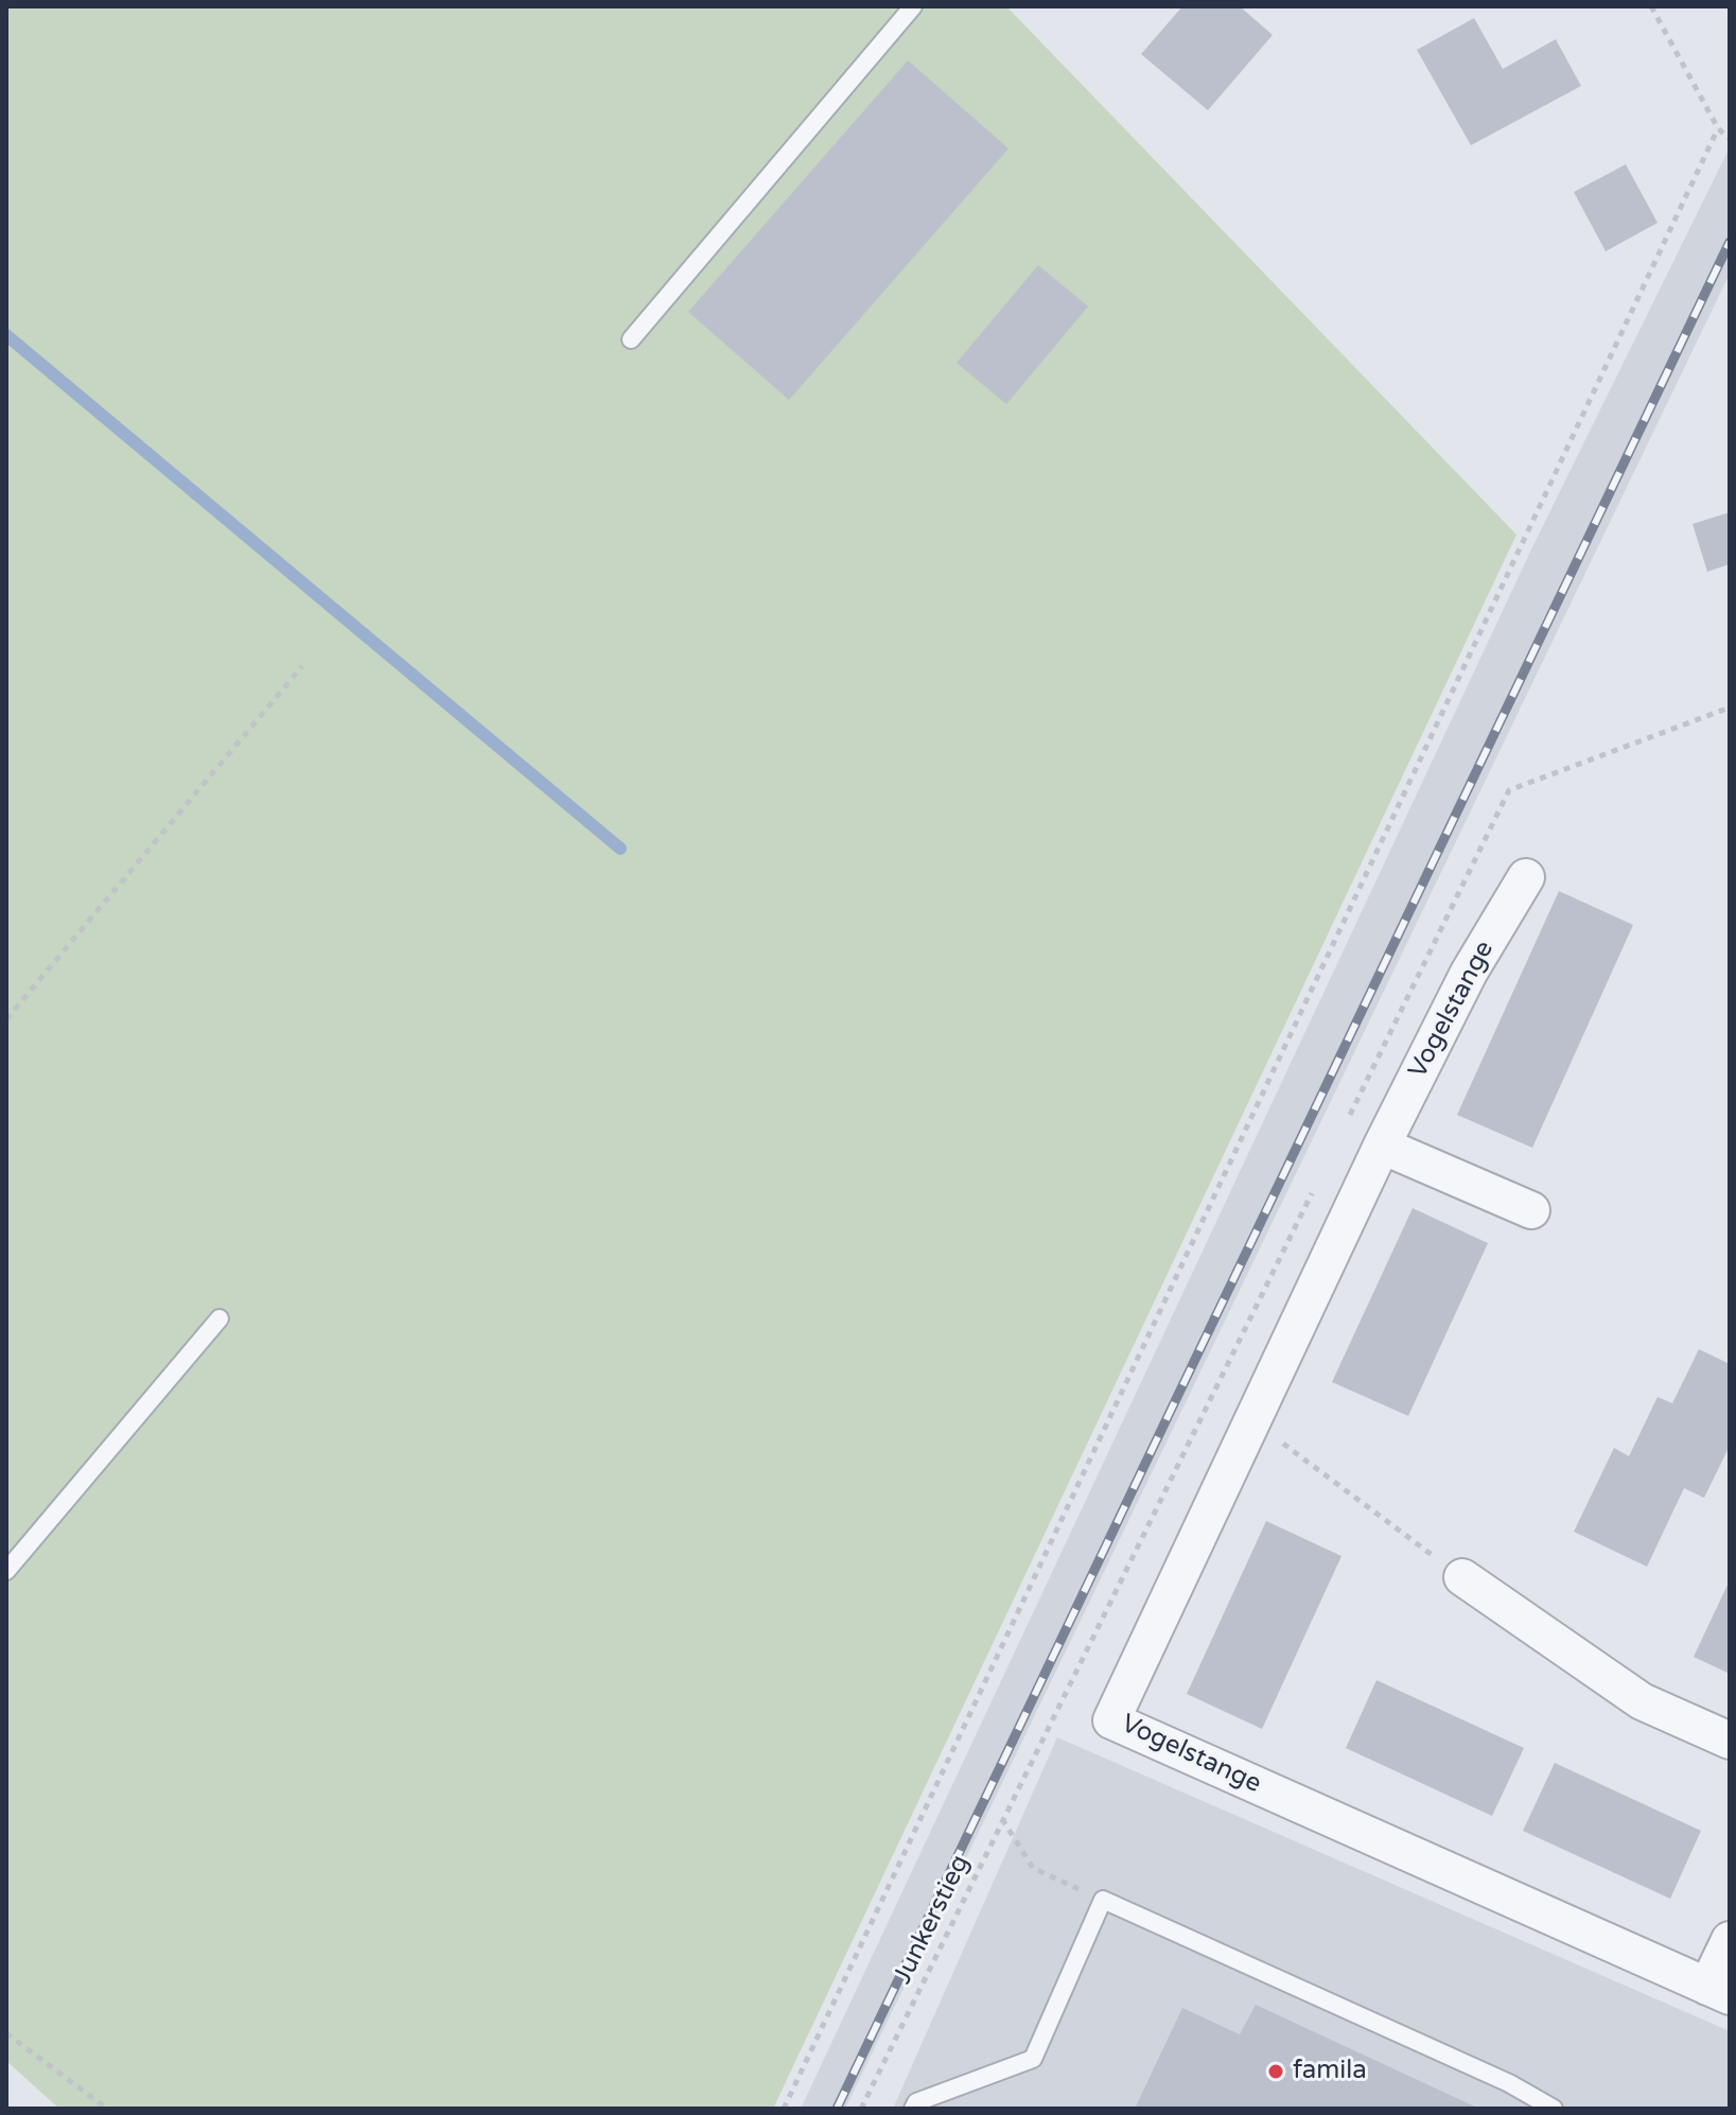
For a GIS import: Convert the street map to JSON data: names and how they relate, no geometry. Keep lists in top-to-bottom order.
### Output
{
  "streets": {
    "street": ["Vogelstange"],
    "path": ["Junkerstieg"]
  },
  "places": ["famila"]
}
